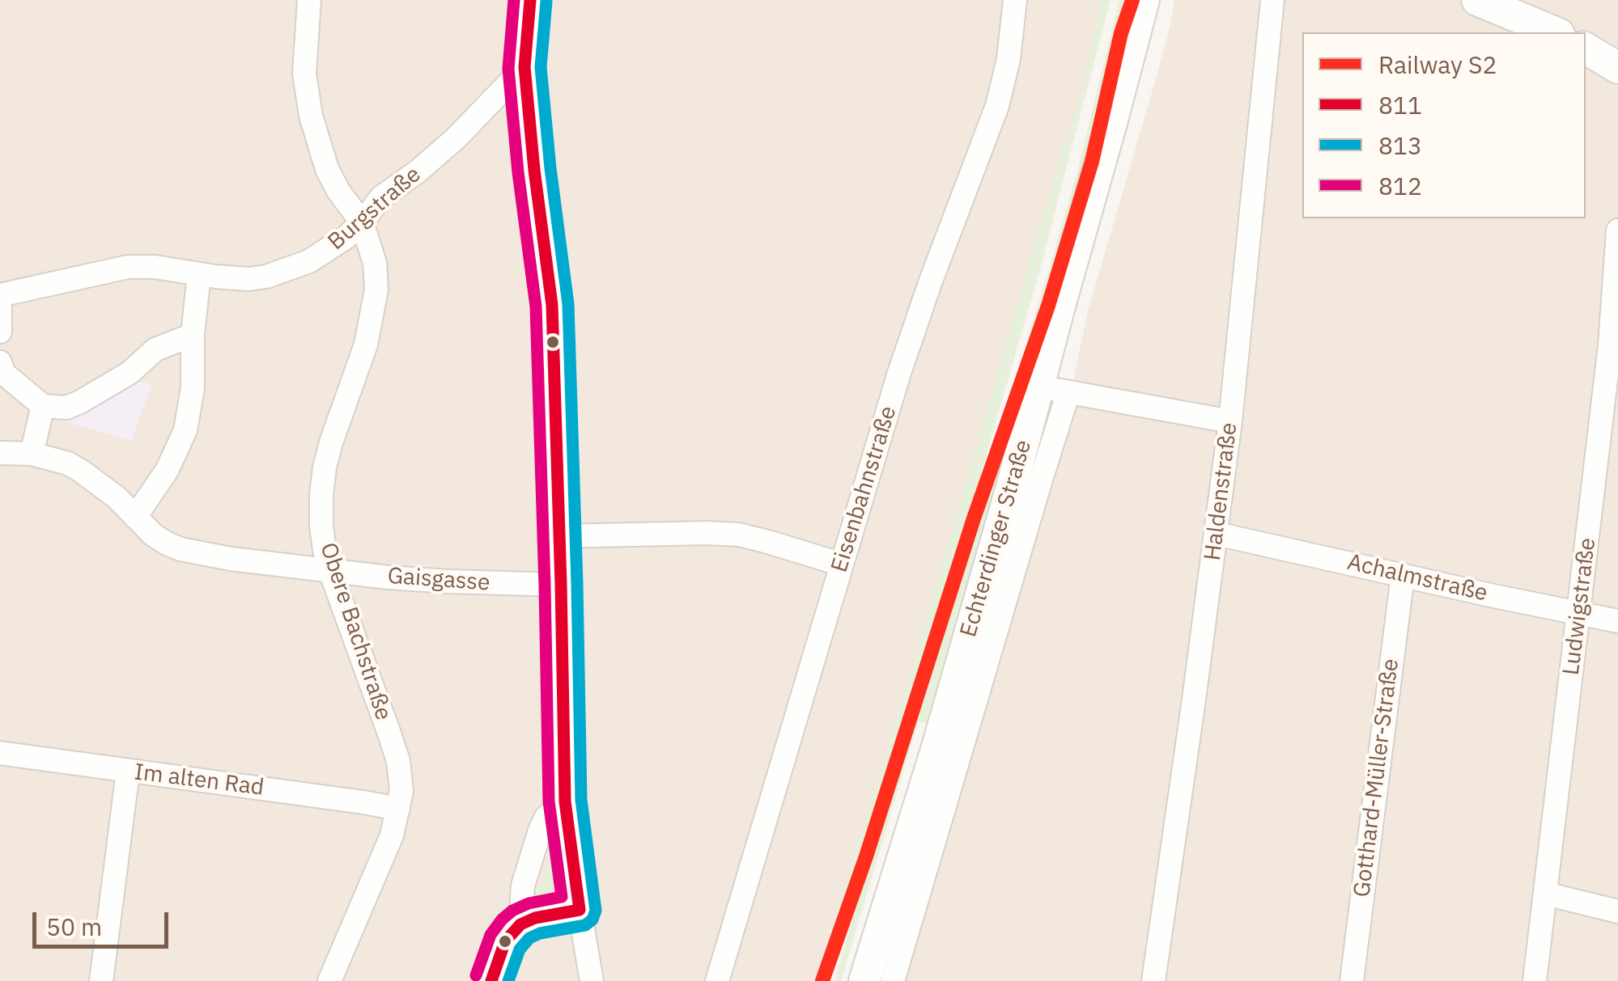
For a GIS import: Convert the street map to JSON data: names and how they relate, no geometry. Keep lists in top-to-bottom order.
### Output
{
  "streets": {
    "main road": ["Echterdinger Straße"],
    "street": [
      "Burgstraße",
      "Eisenbahnstraße",
      "Haldenstraße",
      "Achalmstraße",
      "Gaisgasse",
      "Ludwigstraße",
      "Obere Bachstraße",
      "Gotthard-Müller-Straße",
      "Im alten Rad"
    ]
  },
  "crossings": [
    ["Burgstraße", "Obere Bachstraße"],
    ["Haldenstraße", "Achalmstraße"],
    ["Achalmstraße", "Ludwigstraße"],
    ["Achalmstraße", "Gotthard-Müller-Straße"],
    ["Gaisgasse", "Obere Bachstraße"],
    ["Obere Bachstraße", "Im alten Rad"]
  ],
  "lines": [
    "rail line S2",
    "transit line 811",
    "transit line 812",
    "transit line 813"
  ],
  "legend": [
    "Railway S2",
    "811",
    "813",
    "812"
  ],
  "scale_bar": "50 m"
}
